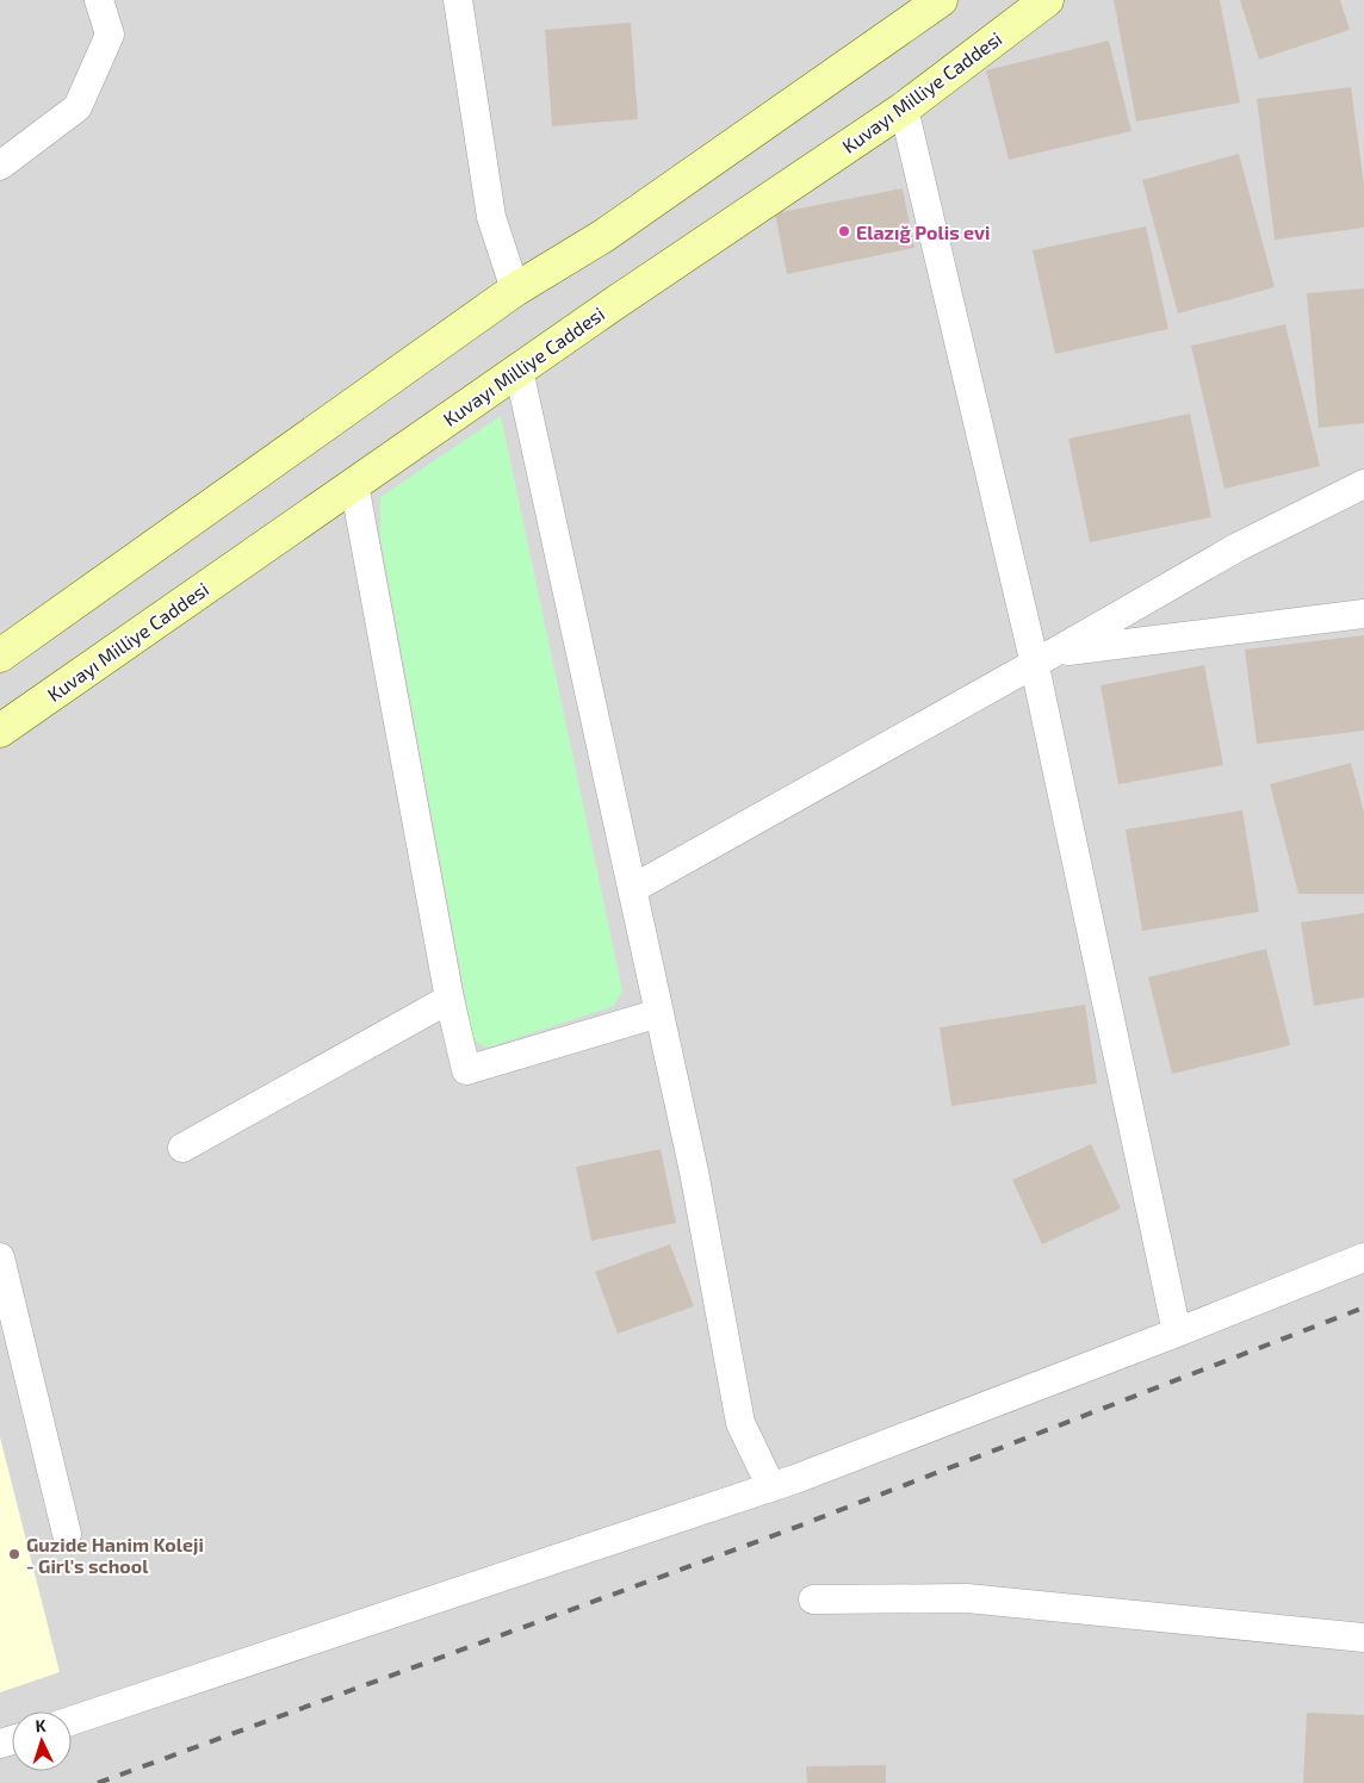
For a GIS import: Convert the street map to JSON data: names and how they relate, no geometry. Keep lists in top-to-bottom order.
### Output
{
  "streets": {
    "main road": ["Kuvayı Milliye Caddesi"]
  },
  "places": ["Elazığ Polis evi", "Guzide Hanim Koleji - Girl's school"],
  "north": "top"
}
